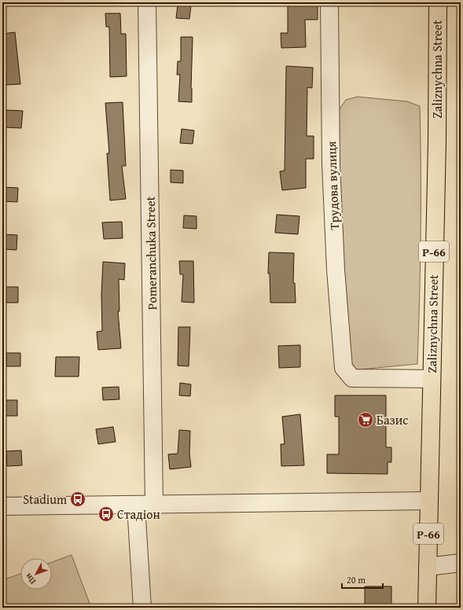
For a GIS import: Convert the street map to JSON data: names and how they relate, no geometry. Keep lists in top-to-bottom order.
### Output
{
  "streets": {
    "main road": ["Zaliznychna Street", "Р-66"],
    "street": ["Трудова вулиця", "Pomeranchuka Street"]
  },
  "crossings": [
    ["Zaliznychna Street", "Трудова вулиця"]
  ],
  "places": {
    "supermarket": ["Базис"],
    "bus stop": ["Stadium", "Стадіон"]
  },
  "scale_bar": "20 m",
  "north": "bottom left"
}
